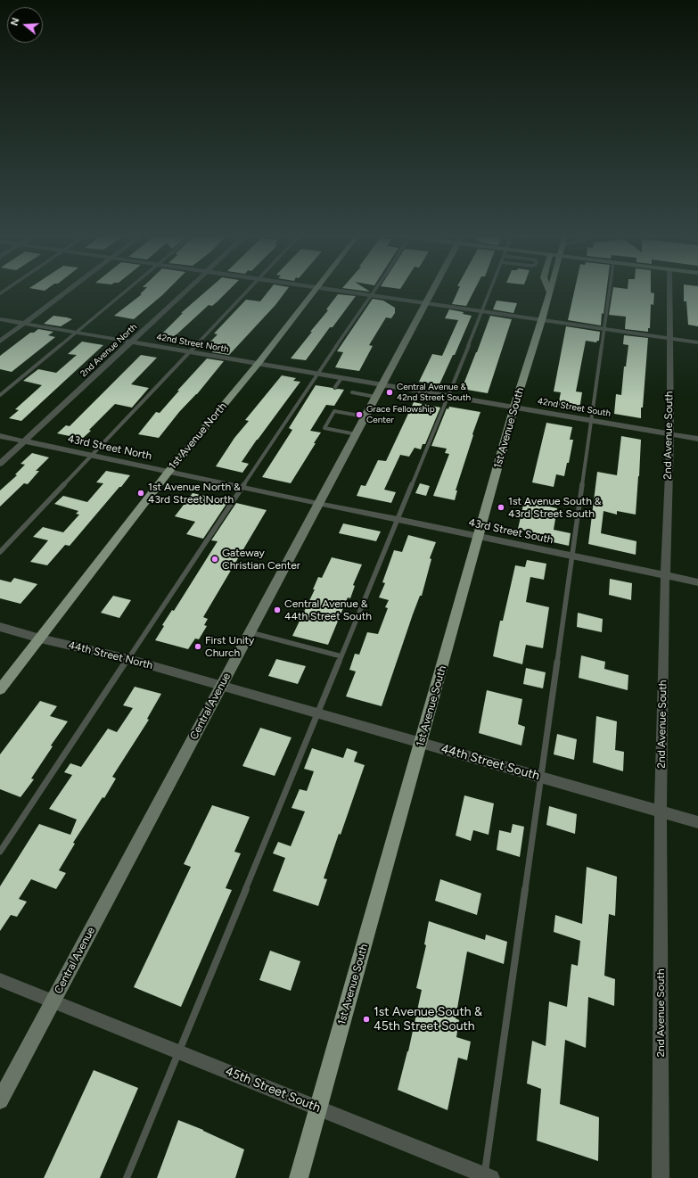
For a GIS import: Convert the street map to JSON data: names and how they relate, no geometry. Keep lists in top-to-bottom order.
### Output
{
  "streets": {
    "main road": ["1st Avenue South", "1st Avenue North", "Central Avenue"],
    "street": [
      "42nd Street North",
      "2nd Avenue North",
      "42nd Street South",
      "2nd Avenue South",
      "43rd Street North",
      "43rd Street South",
      "44th Street North",
      "44th Street South",
      "45th Street South"
    ]
  },
  "crossings": [
    ["42nd Street North", "2nd Avenue North"],
    ["42nd Street North", "42nd Street South"],
    ["42nd Street North", "1st Avenue North"],
    ["42nd Street North", "Central Avenue"],
    ["2nd Avenue North", "43rd Street North"],
    ["42nd Street South", "1st Avenue South"],
    ["42nd Street South", "2nd Avenue South"],
    ["42nd Street South", "Central Avenue"],
    ["1st Avenue South", "43rd Street South"],
    ["1st Avenue South", "44th Street South"],
    ["1st Avenue South", "45th Street South"],
    ["2nd Avenue South", "43rd Street South"],
    ["2nd Avenue South", "44th Street South"],
    ["1st Avenue North", "43rd Street North"],
    ["1st Avenue North", "44th Street North"],
    ["43rd Street North", "43rd Street South"],
    ["43rd Street North", "Central Avenue"],
    ["43rd Street South", "Central Avenue"],
    ["44th Street North", "Central Avenue"],
    ["44th Street North", "44th Street South"],
    ["Central Avenue", "44th Street South"],
    ["Central Avenue", "45th Street South"]
  ],
  "places": [
    "Central Avenue & 42nd Street South",
    "Grace Fellowship Center",
    "1st Avenue North & 43rd Street North",
    "1st Avenue South & 43rd Street South",
    "Gateway Christian Center",
    "Central Avenue & 44th Street South",
    "First Unity Church",
    "1st Avenue South & 45th Street South"
  ],
  "north": "left"
}
